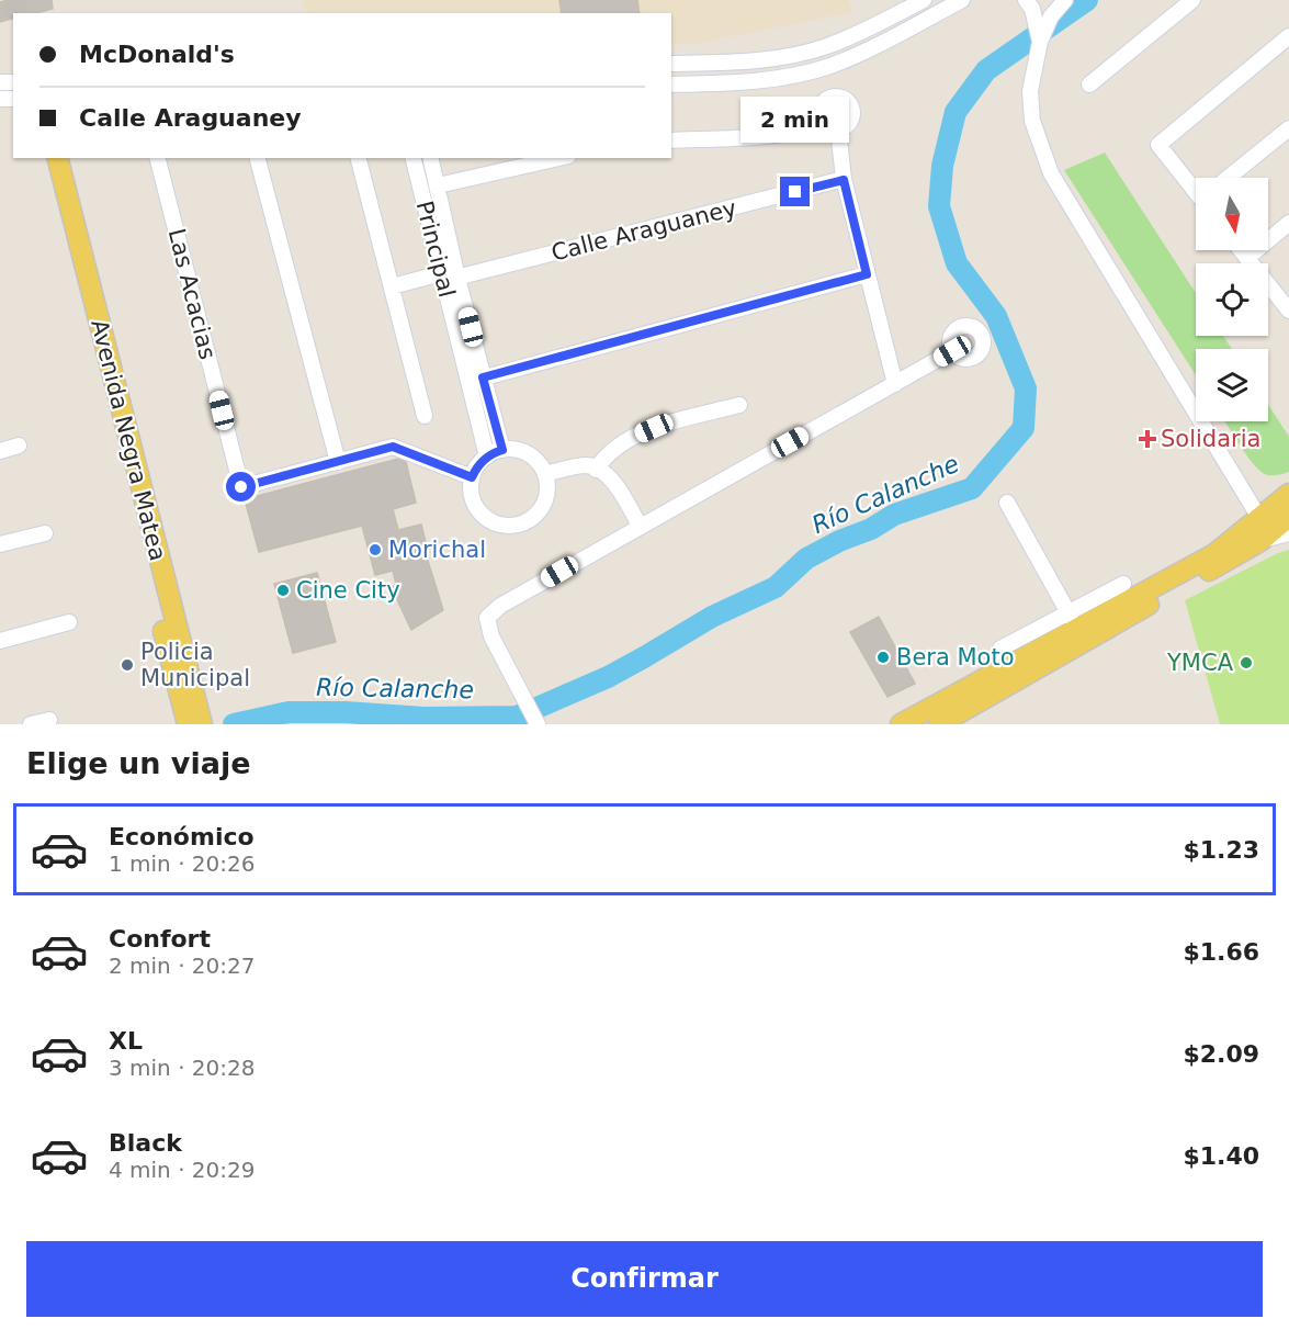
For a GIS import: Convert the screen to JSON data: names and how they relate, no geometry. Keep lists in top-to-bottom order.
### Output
{
  "streets": {
    "main road": ["Avenida Negra Matea"],
    "street": ["Calle Araguaney", "Principal", "Las Acacias"]
  },
  "crossings": [
    ["Calle Araguaney", "Principal"],
    ["Principal", "Las Acacias"]
  ],
  "water": ["Río Calanche"],
  "places": {
    "health": ["Solidaria"],
    "other": [
      "Morichal",
      "Cine City",
      "Bera Moto",
      "YMCA",
      "Policia Municipal"
    ]
  },
  "north": "bottom",
  "page": {
    "banner": ["McDonald's", "Calle Araguaney"],
    "bubble": "2 min",
    "heading": "Elige un viaje",
    "list": [
      {
        "name": "Económico",
        "note": "1 min · 20:26",
        "value": "$1.23"
      },
      {
        "name": "Confort",
        "note": "2 min · 20:27",
        "value": "$1.66"
      },
      {
        "name": "XL",
        "note": "3 min · 20:28",
        "value": "$2.09"
      },
      {
        "name": "Black",
        "note": "4 min · 20:29",
        "value": "$1.40"
      }
    ],
    "buttons": "Confirmar"
  }
}
